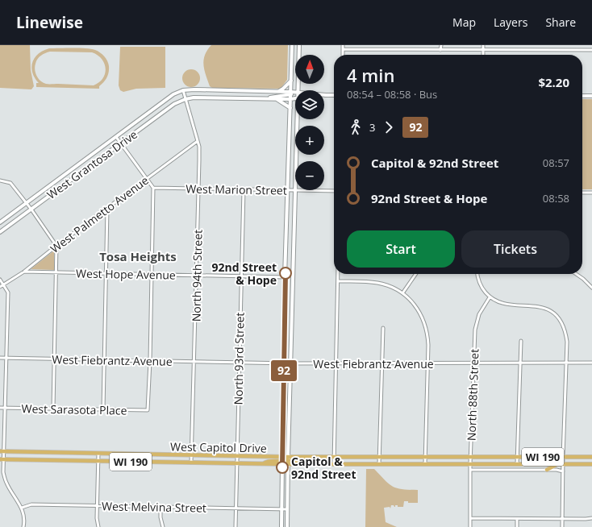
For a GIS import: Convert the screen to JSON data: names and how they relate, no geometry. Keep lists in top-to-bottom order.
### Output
{
  "streets": {
    "main road": ["West Grantosa Drive", "West Capitol Drive", "WI 190"],
    "street": [
      "West Marion Street",
      "West Palmetto Avenue",
      "West Hope Avenue",
      "North 94th Street",
      "North 93rd Street",
      "West Fiebrantz Avenue",
      "North 88th Street",
      "West Sarasota Place",
      "West Melvina Street"
    ]
  },
  "crossings": [
    ["West Grantosa Drive", "North 94th Street"],
    ["West Marion Street", "North 94th Street"],
    ["West Marion Street", "North 93rd Street"],
    ["West Palmetto Avenue", "West Hope Avenue"],
    ["West Palmetto Avenue", "North 94th Street"],
    ["West Hope Avenue", "North 94th Street"],
    ["West Hope Avenue", "North 93rd Street"],
    ["North 94th Street", "West Fiebrantz Avenue"],
    ["North 94th Street", "West Capitol Drive"],
    ["North 93rd Street", "West Fiebrantz Avenue"],
    ["North 93rd Street", "West Capitol Drive"],
    ["North 93rd Street", "West Melvina Street"],
    ["West Fiebrantz Avenue", "North 88th Street"],
    ["West Fiebrantz Avenue", "West Sarasota Place"],
    ["North 88th Street", "West Capitol Drive"]
  ],
  "districts": ["Tosa Heights"],
  "places": ["92nd Street & Hope", "Capitol & 92nd Street"],
  "lines": ["bus line 92"],
  "north": "top",
  "page": {
    "header": "Linewise",
    "nav": ["Map", "Layers", "Share"],
    "on_map": "92",
    "map_buttons": ["+", "−"],
    "heading": ["4 min", "08:54 – 08:58 · Bus", "$2.20"],
    "legs": ["3", "92"],
    "list": [
      {
        "name": "Capitol & 92nd Street",
        "value": "08:57"
      },
      {
        "name": "92nd Street & Hope",
        "value": "08:58"
      }
    ],
    "buttons": ["Start", "Tickets"]
  }
}
